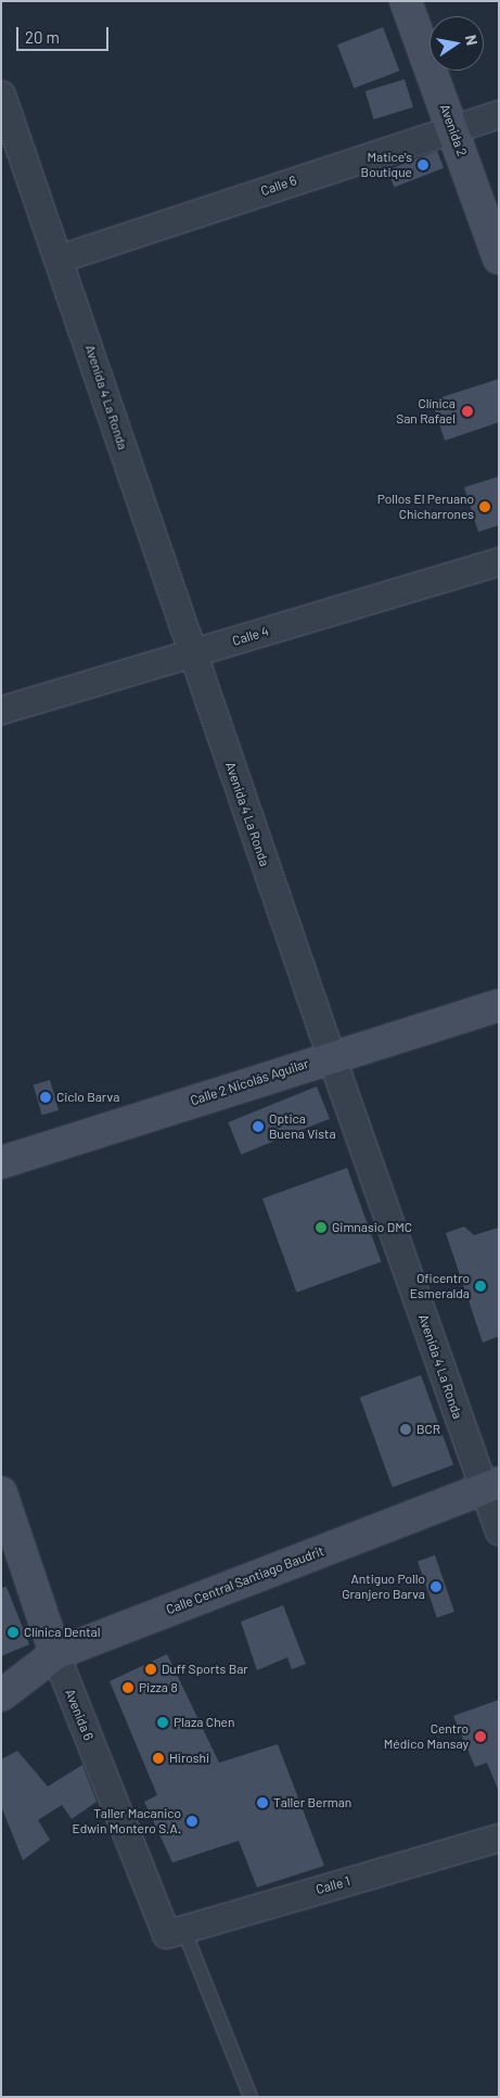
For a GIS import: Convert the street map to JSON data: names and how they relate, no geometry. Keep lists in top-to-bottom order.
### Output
{
  "streets": {
    "main road": [
      "Avenida 2",
      "Calle 2 Nicolás Aguilar",
      "Calle Central Santiago Baudrit",
      "Avenida 6"
    ],
    "street": [
      "Calle 6",
      "Avenida 4 La Ronda",
      "Calle 4",
      "Calle 1"
    ]
  },
  "crossings": [
    ["Avenida 2", "Calle 6"],
    ["Calle 6", "Avenida 4 La Ronda"],
    ["Avenida 4 La Ronda", "Calle 4"],
    ["Avenida 4 La Ronda", "Calle 2 Nicolás Aguilar"],
    ["Avenida 4 La Ronda", "Calle Central Santiago Baudrit"],
    ["Calle Central Santiago Baudrit", "Avenida 6"],
    ["Avenida 6", "Calle 1"]
  ],
  "places": [
    "Matice's Boutique",
    "Clínica San Rafael",
    "Pollos El Peruano Chicharrones",
    "Ciclo Barva",
    "Optica Buena Vista",
    "Gimnasio DMC",
    "Oficentro Esmeralda",
    "BCR",
    "Antiguo Pollo Granjero Barva",
    "Clínica Dental",
    "Duff Sports Bar",
    "Pizza 8",
    "Plaza Chen",
    "Centro Médico Mansay",
    "Hiroshi",
    "Taller Berman",
    "Taller Macanico Edwin Montero S.A."
  ],
  "scale_bar": "20 m",
  "north": "right"
}
